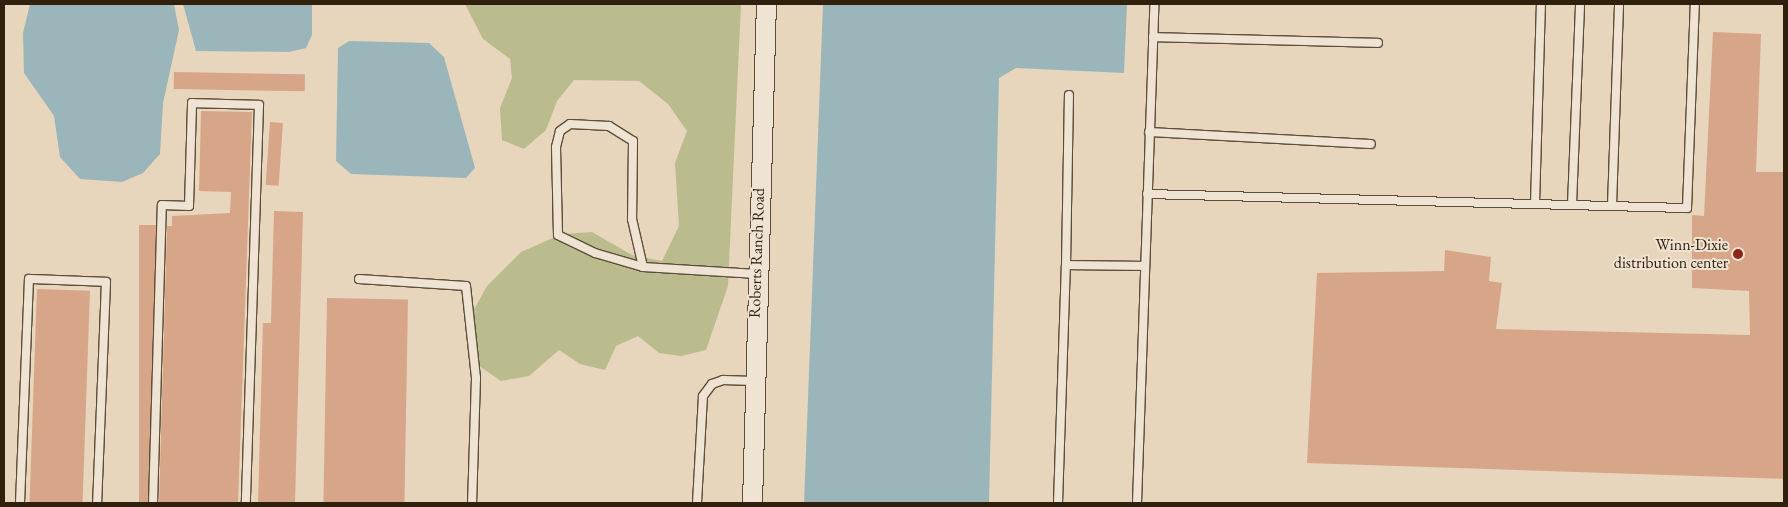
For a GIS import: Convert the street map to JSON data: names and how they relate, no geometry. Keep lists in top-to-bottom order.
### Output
{
  "streets": {
    "street": ["Roberts Ranch Road"]
  },
  "places": ["Winn-Dixie distribution center"]
}
